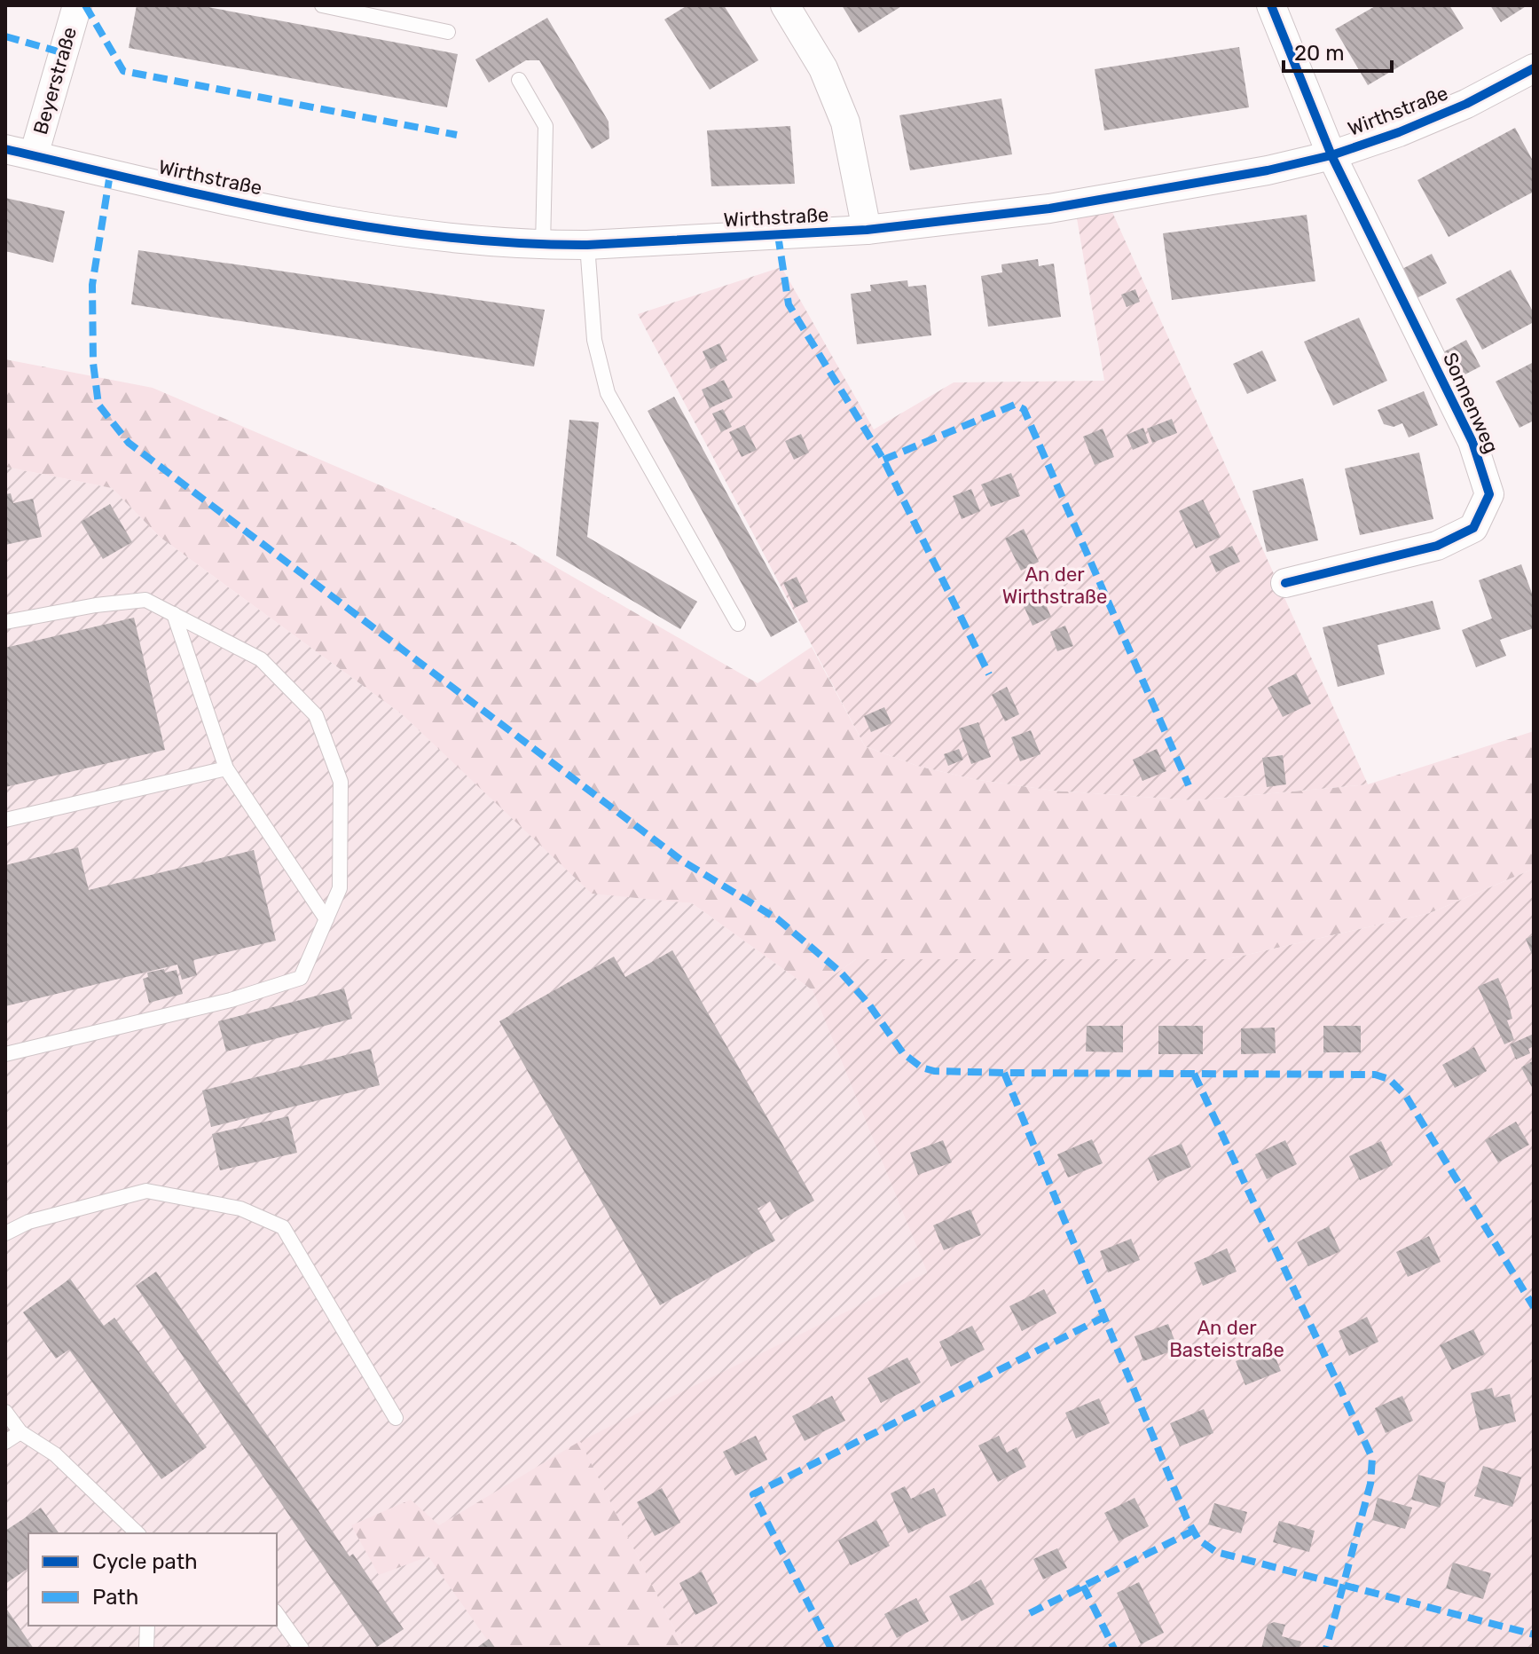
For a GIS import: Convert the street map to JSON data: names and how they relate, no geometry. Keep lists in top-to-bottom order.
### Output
{
  "streets": {
    "street": ["Beyerstraße", "Wirthstraße", "Sonnenweg"]
  },
  "crossings": [
    ["Beyerstraße", "Wirthstraße"],
    ["Wirthstraße", "Sonnenweg"]
  ],
  "parks": ["An der Wirthstraße", "An der Basteistraße"],
  "legend": ["Cycle path", "Path"],
  "scale_bar": "20 m"
}
